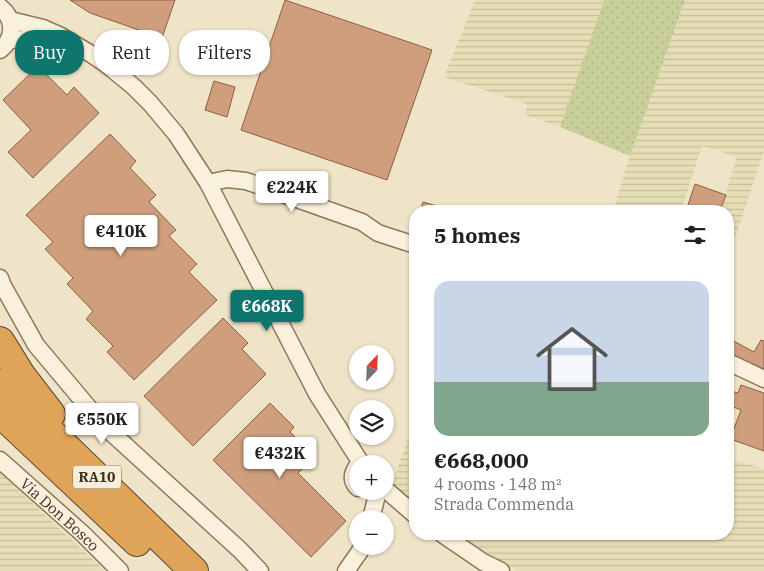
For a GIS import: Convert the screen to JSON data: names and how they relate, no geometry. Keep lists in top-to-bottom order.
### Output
{
  "streets": {
    "highway": ["RA10"],
    "street": ["Via Don Bosco"]
  },
  "north": "top right",
  "page": {
    "chip": ["Buy", "Rent", "Filters"],
    "price": [
      "€224K",
      "€410K",
      "€668K",
      "€550K",
      "€432K"
    ],
    "heading": "5 homes",
    "list": [
      {
        "name": "€668,000",
        "note": "4 rooms · 148 m² · Strada Commenda"
      }
    ],
    "map_buttons": ["+", "−"]
  }
}
